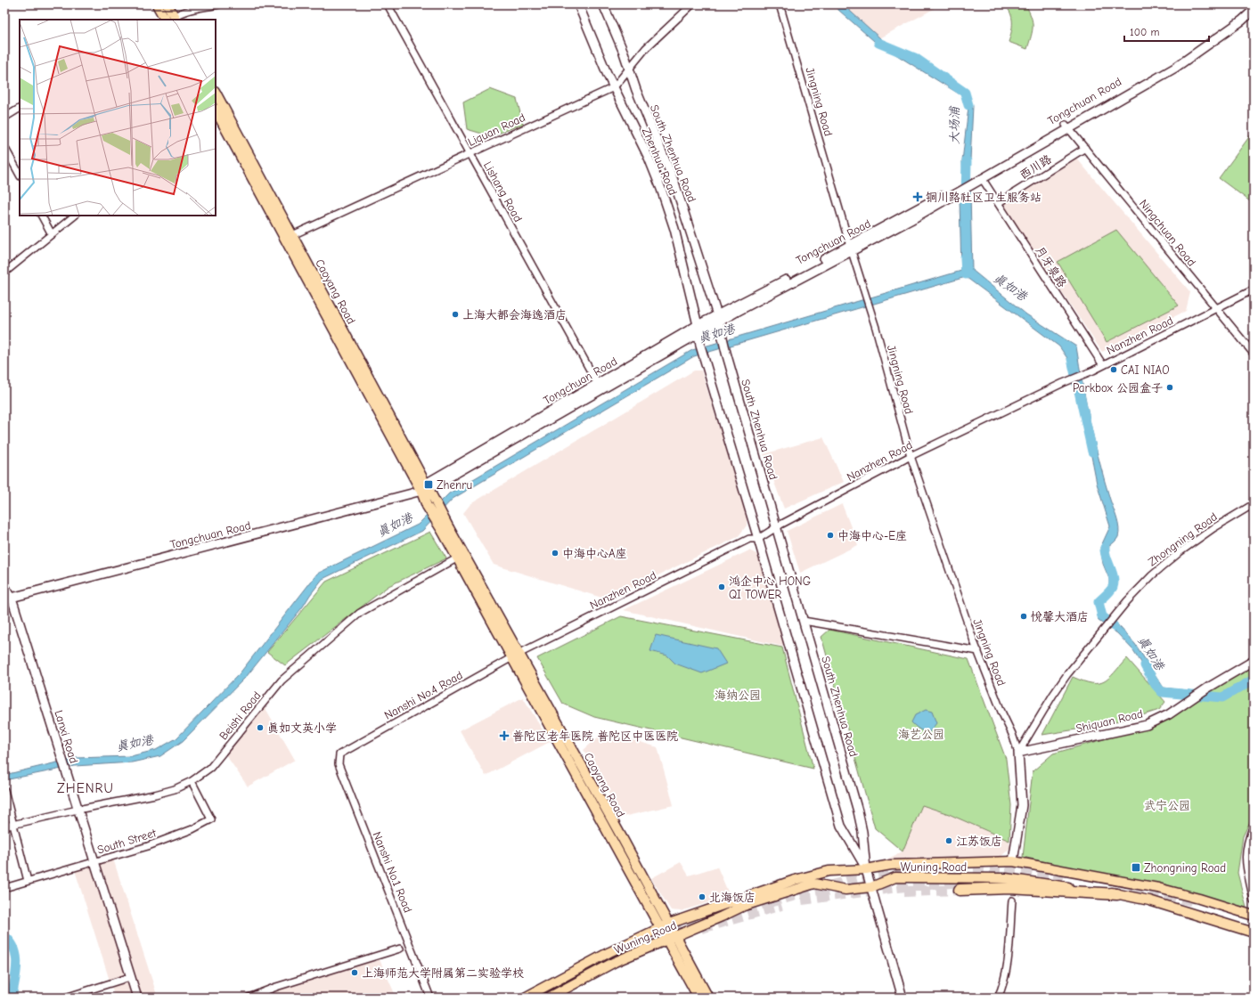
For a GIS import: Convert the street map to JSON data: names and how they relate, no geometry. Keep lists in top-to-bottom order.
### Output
{
  "streets": {
    "main road": [
      "Tongchuan Road",
      "South Zhenhua Road",
      "Zhenhua Road",
      "Caoyang Road",
      "Shiquan Road",
      "Lanxi Road",
      "Wuning Road"
    ],
    "street": [
      "Jingning Road",
      "Liquan Road",
      "西川路",
      "Lishang Road",
      "Ningchuan Road",
      "月牙泉路",
      "Nanzhen Road",
      "Zhongning Road",
      "Nanshi No.4 Road",
      "Beishi Road",
      "South Street",
      "Nanshi No.1 Road"
    ]
  },
  "crossings": [
    ["Tongchuan Road", "Jingning Road"],
    ["Tongchuan Road", "South Zhenhua Road"],
    ["Tongchuan Road", "Zhenhua Road"],
    ["Tongchuan Road", "Lishang Road"],
    ["Tongchuan Road", "Ningchuan Road"],
    ["Tongchuan Road", "月牙泉路"],
    ["Tongchuan Road", "Caoyang Road"],
    ["Tongchuan Road", "Lanxi Road"],
    ["Jingning Road", "Nanzhen Road"],
    ["Jingning Road", "Zhongning Road"],
    ["Jingning Road", "Shiquan Road"],
    ["Liquan Road", "South Zhenhua Road"],
    ["Liquan Road", "Zhenhua Road"],
    ["Liquan Road", "Lishang Road"],
    ["Liquan Road", "Caoyang Road"],
    ["South Zhenhua Road", "Zhenhua Road"],
    ["South Zhenhua Road", "Nanzhen Road"],
    ["South Zhenhua Road", "Wuning Road"],
    ["西川路", "Ningchuan Road"],
    ["西川路", "月牙泉路"],
    ["Ningchuan Road", "Nanzhen Road"],
    ["月牙泉路", "Nanzhen Road"],
    ["Caoyang Road", "Nanzhen Road"],
    ["Caoyang Road", "Nanshi No.4 Road"],
    ["Caoyang Road", "Beishi Road"],
    ["Caoyang Road", "Wuning Road"],
    ["Nanzhen Road", "Nanshi No.4 Road"],
    ["Zhongning Road", "Shiquan Road"],
    ["Nanshi No.4 Road", "Nanshi No.1 Road"],
    ["Beishi Road", "Lanxi Road"],
    ["Beishi Road", "South Street"],
    ["Lanxi Road", "South Street"]
  ],
  "districts": ["ZHENRU"],
  "water": ["大场浦", "真如港"],
  "parks": ["海纳公园", "海艺公园", "武宁公园"],
  "places": {
    "health": ["铜川路社区卫生服务站", "普陀区老年医院 普陀区中医医院"],
    "other": [
      "上海大都会海逸酒店",
      "CAI NIAO",
      "Parkbox 公园盒子",
      "中海中心-E座",
      "中海中心A座",
      "鸿企中心 HONG QI TOWER",
      "悦馨大酒店",
      "真如文英小学",
      "江苏饭店",
      "北海饭店",
      "上海师范大学附属第二实验学校"
    ],
    "transit": ["Zhenru", "Zhongning Road"]
  },
  "scale_bar": "100 m"
}
